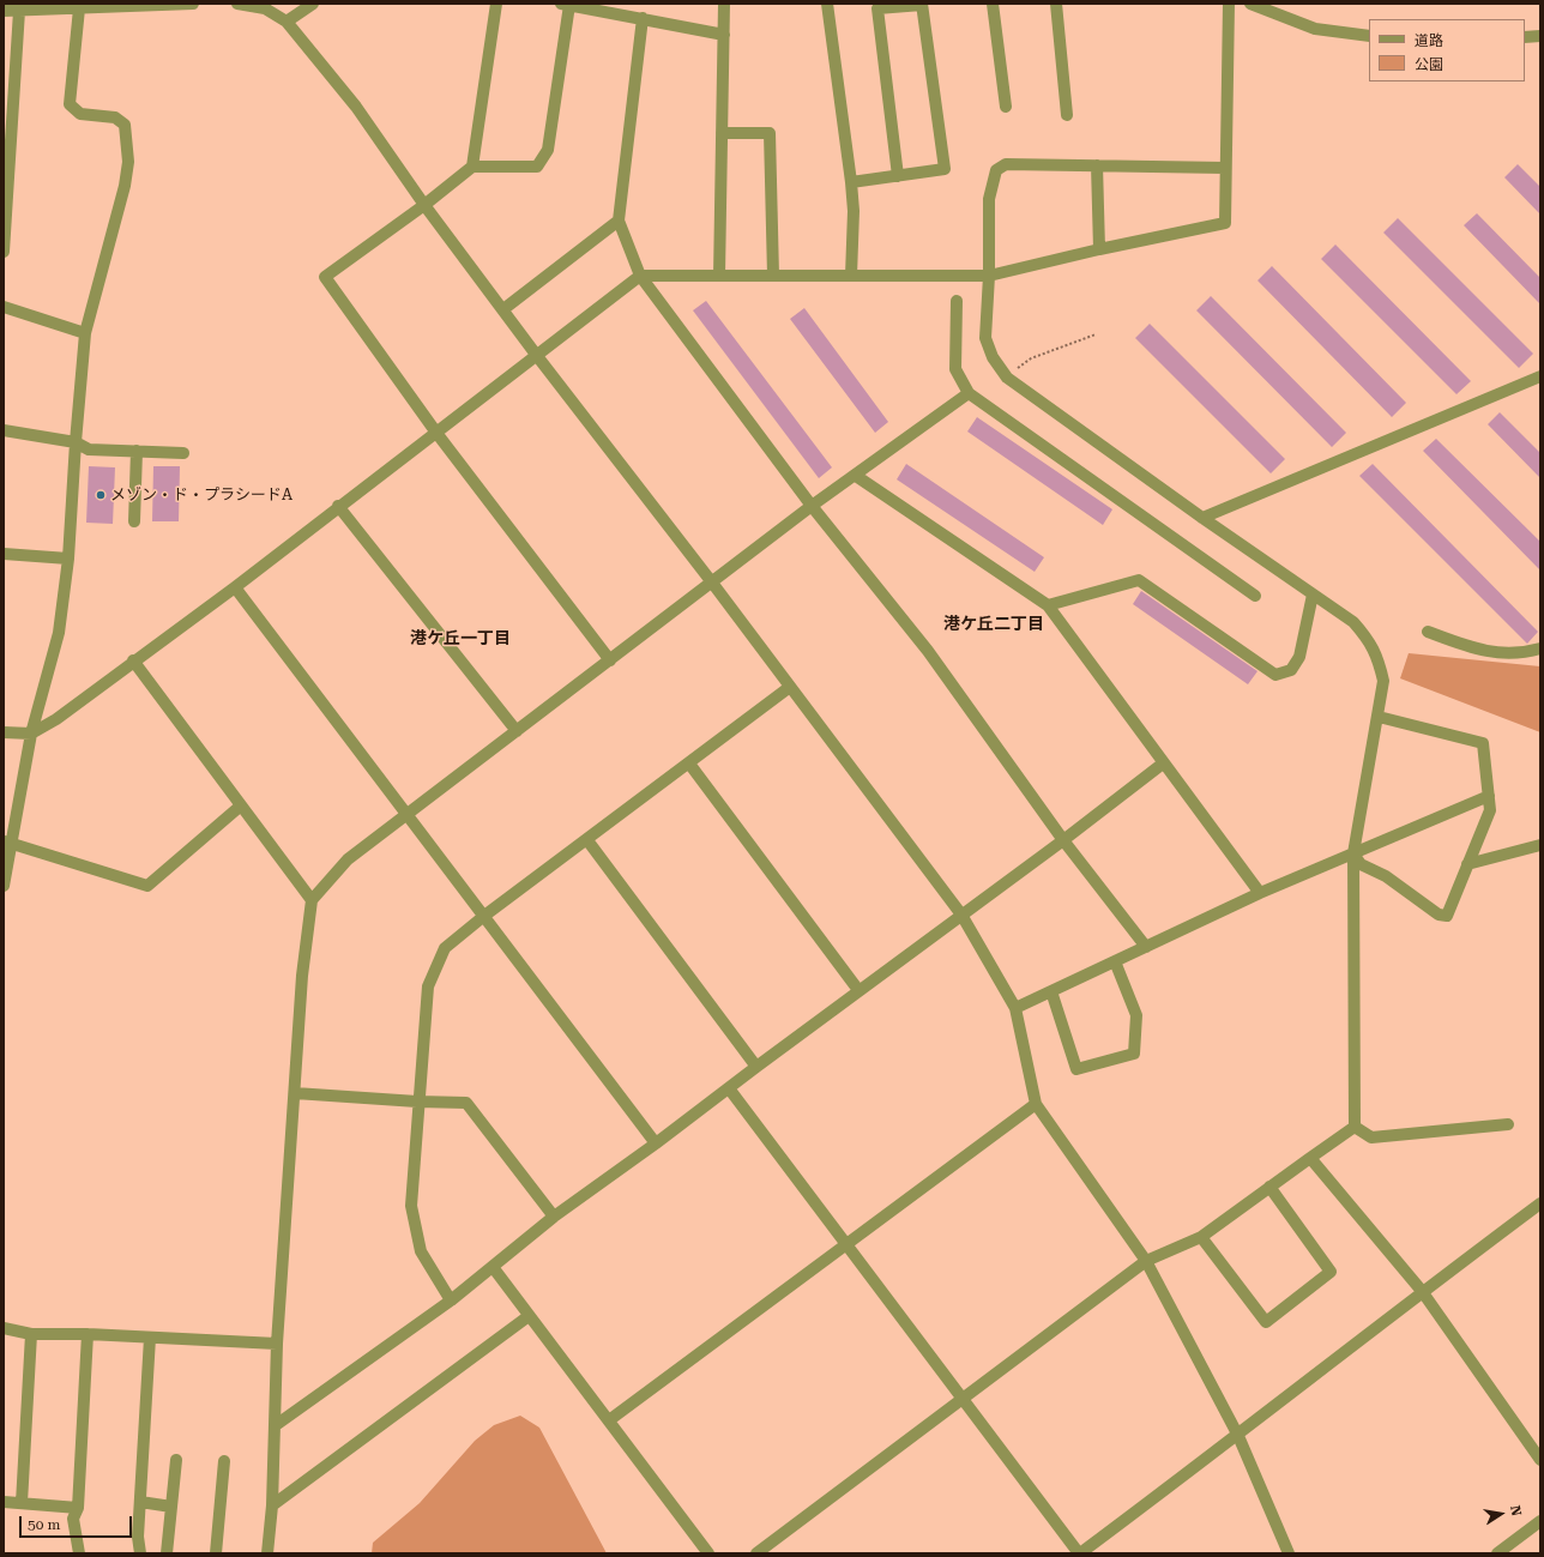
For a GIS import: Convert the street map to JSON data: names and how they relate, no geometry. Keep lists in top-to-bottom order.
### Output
{
  "districts": ["港ケ丘二丁目", "港ケ丘一丁目"],
  "places": ["メゾン・ド・プラシードA"],
  "legend": ["道路", "公園"],
  "scale_bar": "50 m",
  "north": "right"
}
